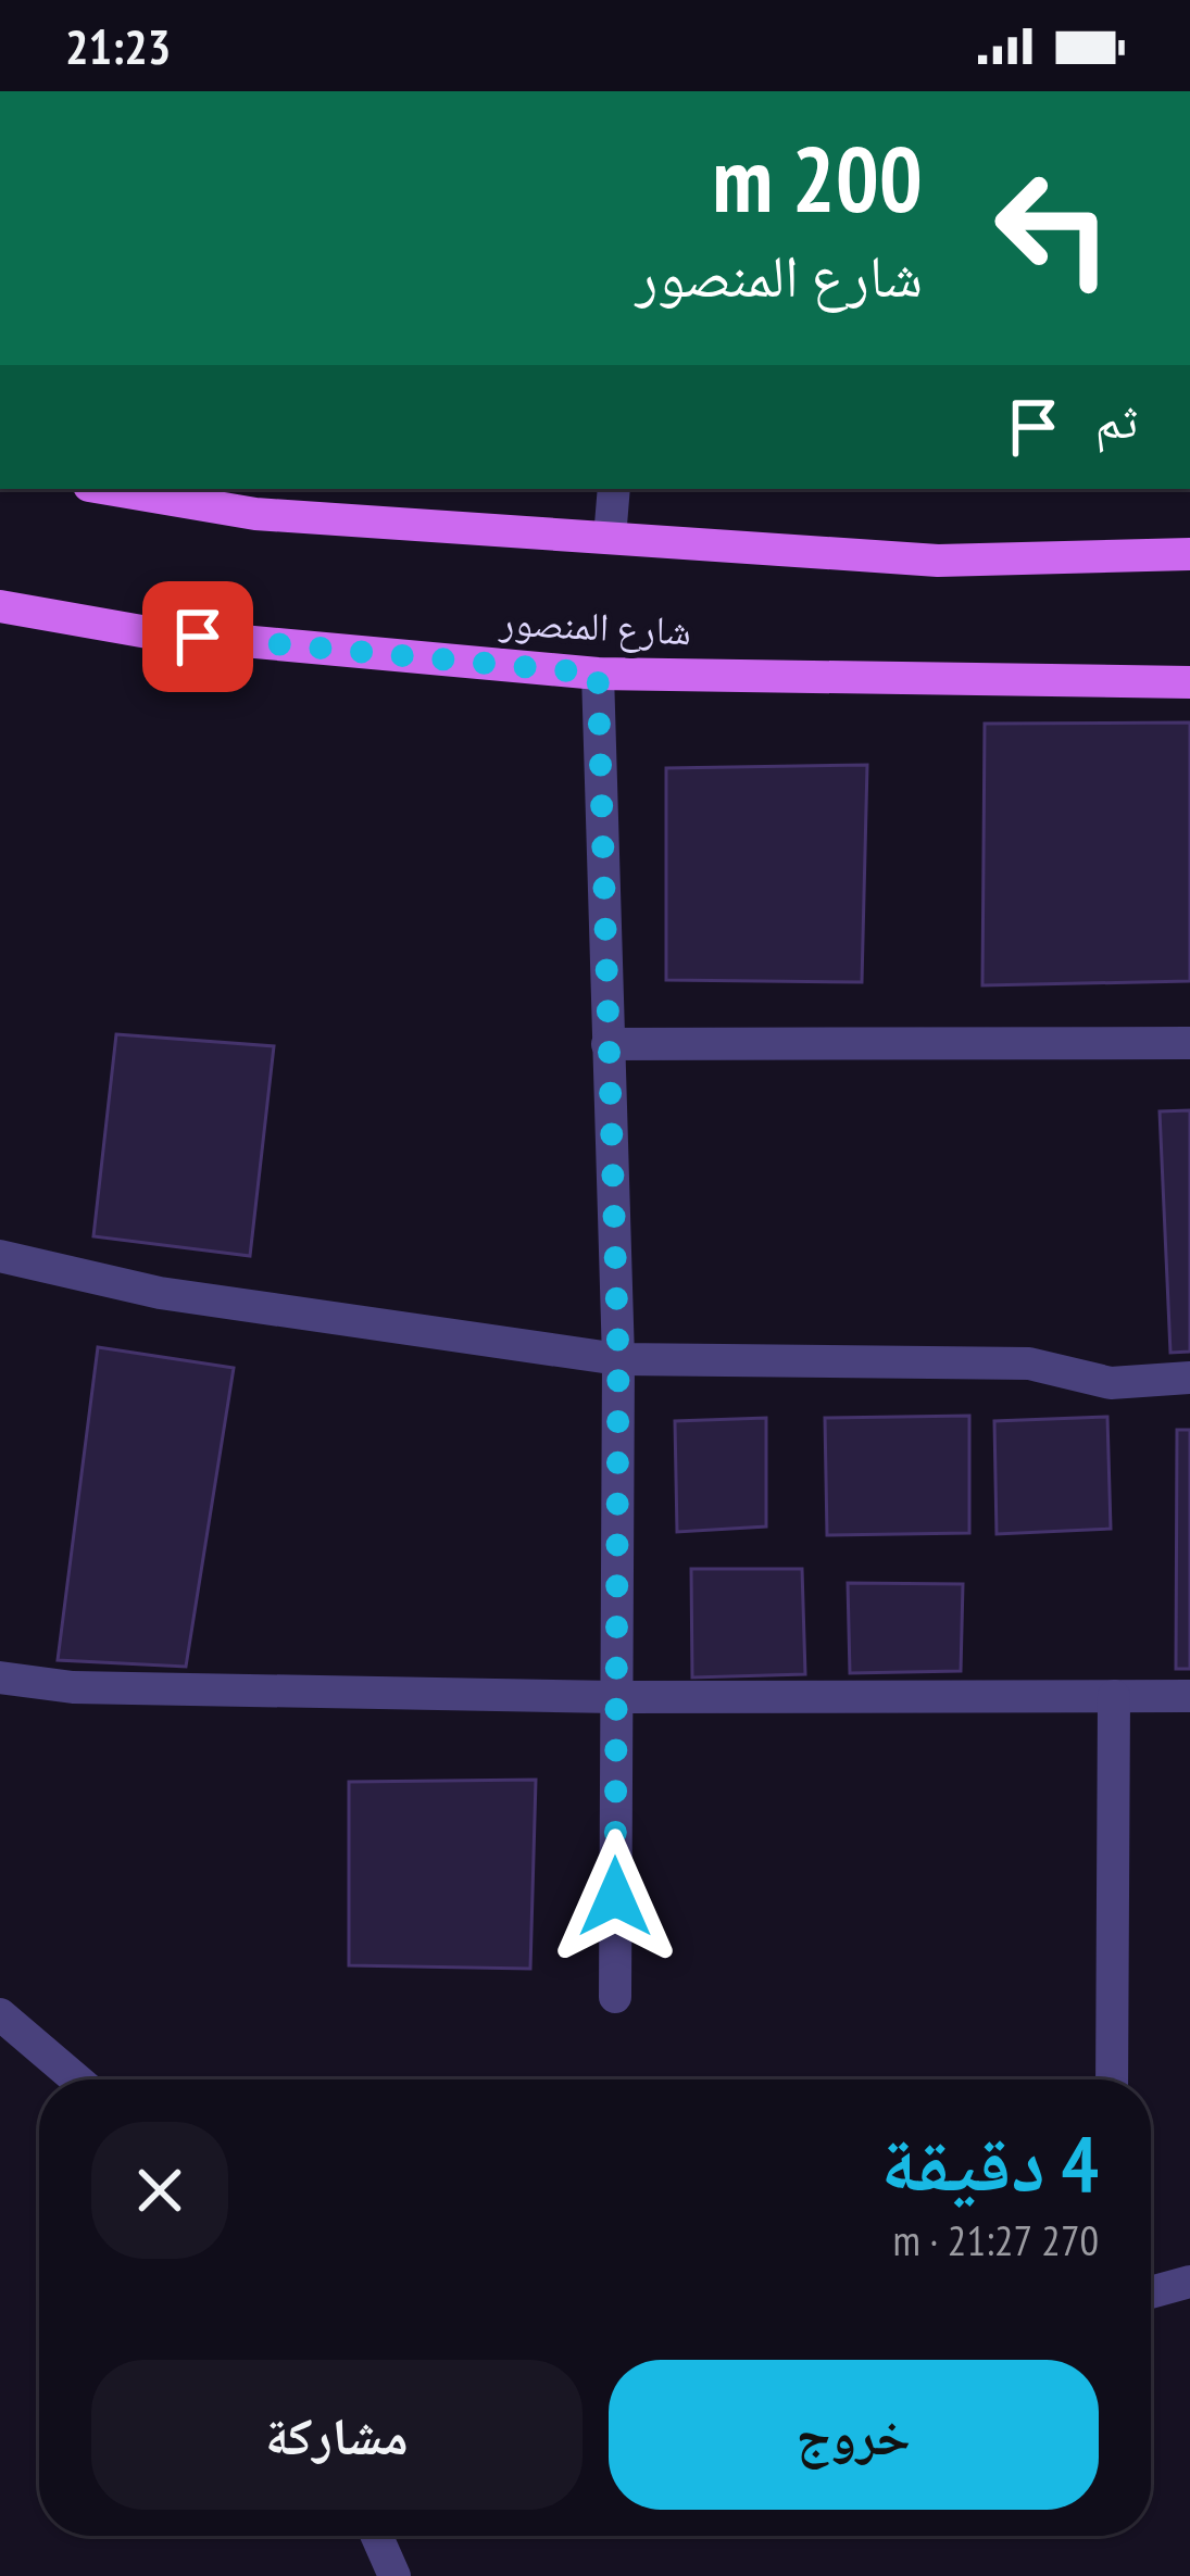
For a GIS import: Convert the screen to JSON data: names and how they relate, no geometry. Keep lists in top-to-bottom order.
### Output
{
  "streets": {
    "main road": ["شارع المنصور"]
  },
  "page": {
    "status": "21:23",
    "turn": ["200 m", "شارع المنصور"],
    "then": "ثم",
    "heading": ["4 دقيقة", "270 m · 21:27"],
    "buttons": ["خروج", "مشاركة"]
  }
}
